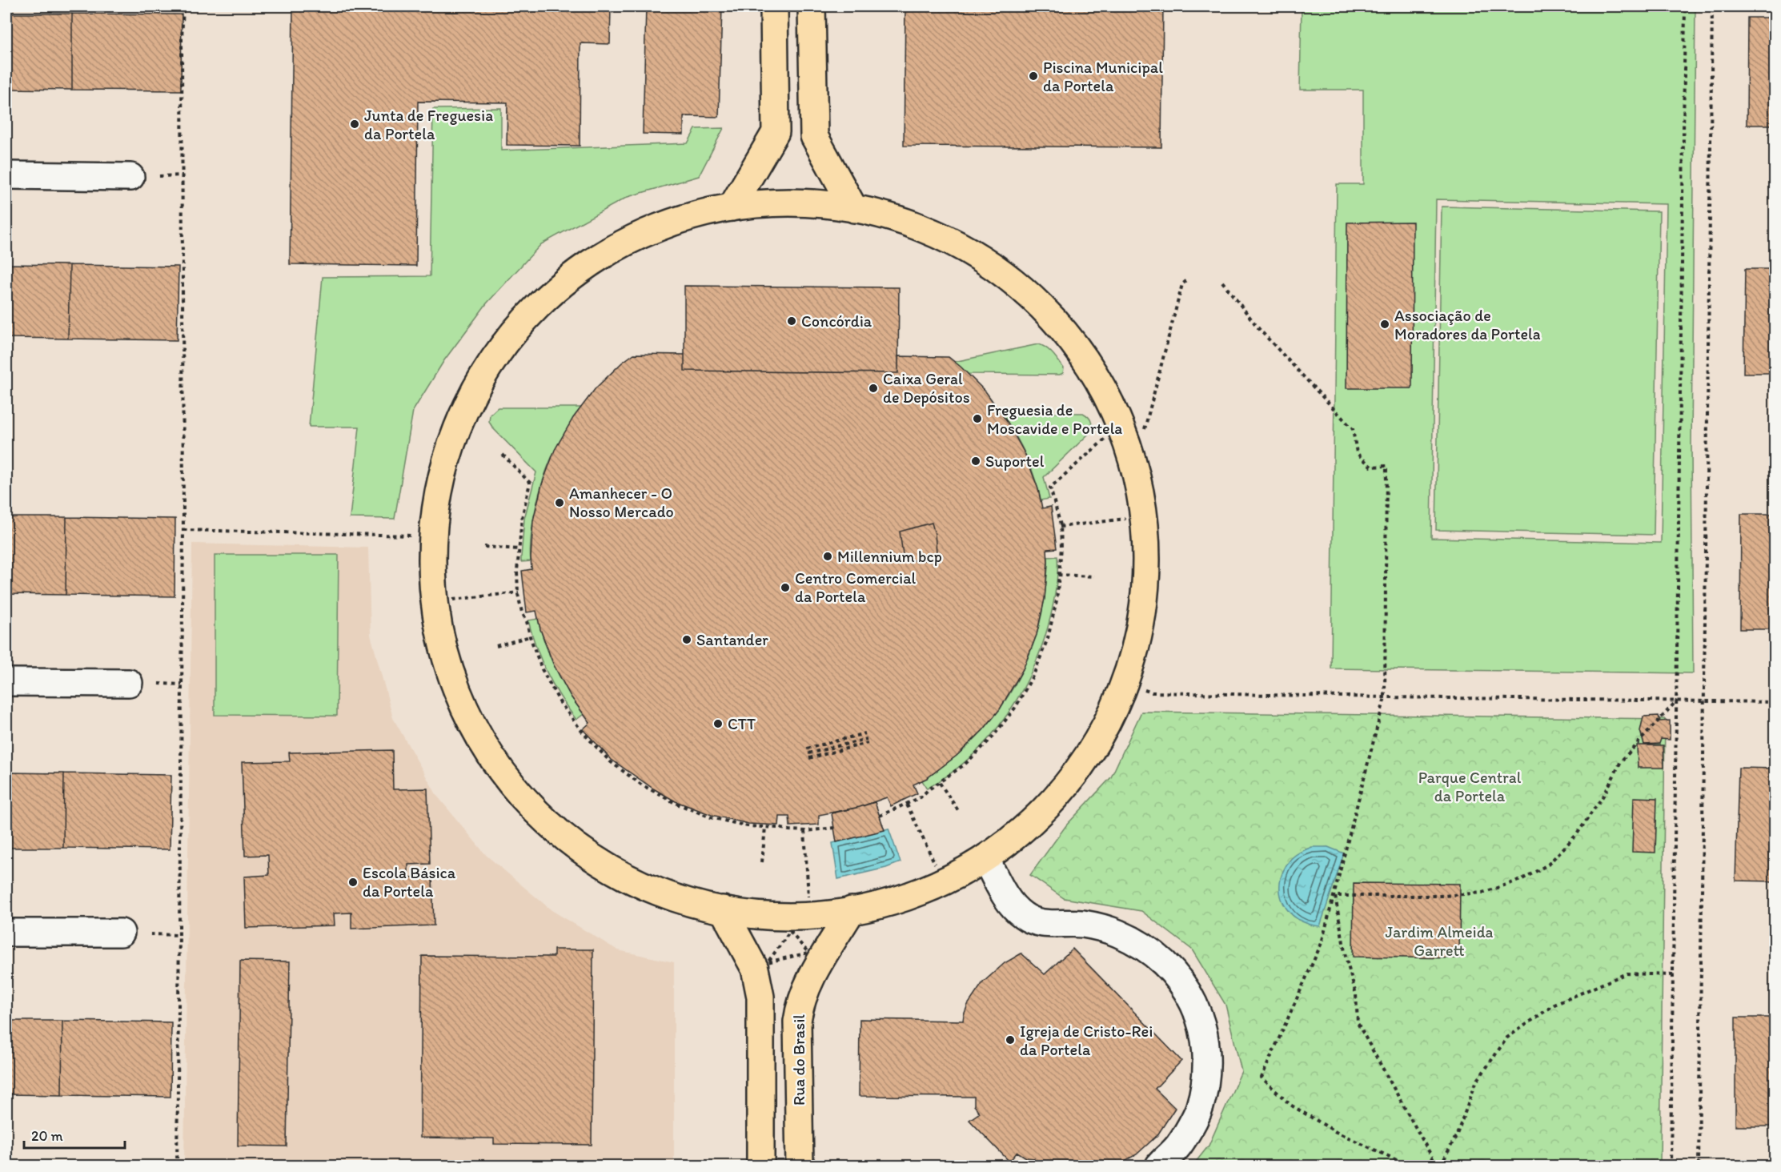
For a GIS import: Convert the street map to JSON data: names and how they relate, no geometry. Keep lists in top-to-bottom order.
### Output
{
  "streets": {
    "main road": ["Rua do Brasil"]
  },
  "parks": ["Parque Central da Portela", "Jardim Almeida Garrett"],
  "places": [
    "Piscina Municipal da Portela",
    "Junta de Freguesia da Portela",
    "Concórdia",
    "Associação de Moradores da Portela",
    "Caixa Geral de Depósitos",
    "Freguesia de Moscavide e Portela",
    "Suportel",
    "Amanhecer - O Nosso Mercado",
    "Millennium bcp",
    "Centro Comercial da Portela",
    "Santander",
    "CTT",
    "Escola Básica da Portela",
    "Igreja de Cristo-Rei da Portela"
  ],
  "scale_bar": "20 m"
}
